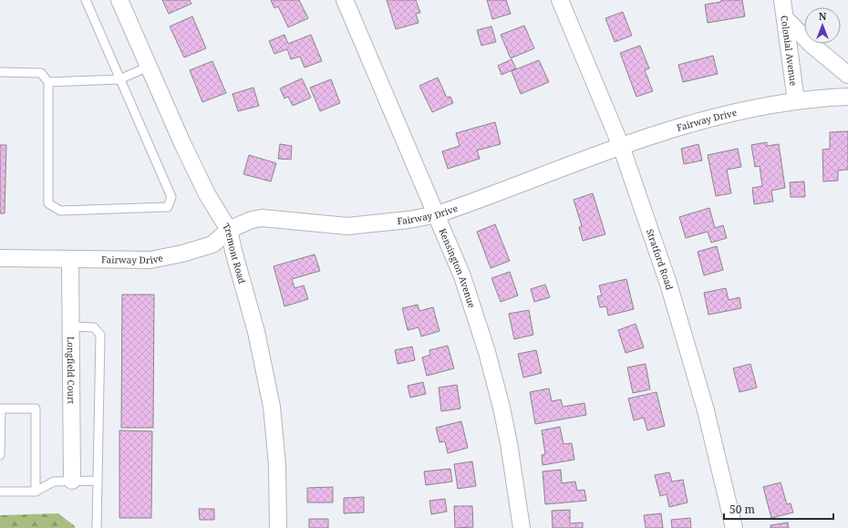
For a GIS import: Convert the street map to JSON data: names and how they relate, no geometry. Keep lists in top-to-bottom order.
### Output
{
  "streets": {
    "street": [
      "Colonial Avenue",
      "Fairway Drive",
      "Tremont Road",
      "Stratford Road",
      "Kensington Avenue",
      "Longfield Court"
    ]
  },
  "crossings": [
    ["Colonial Avenue", "Fairway Drive"],
    ["Fairway Drive", "Tremont Road"],
    ["Fairway Drive", "Stratford Road"],
    ["Fairway Drive", "Kensington Avenue"],
    ["Fairway Drive", "Longfield Court"]
  ],
  "scale_bar": "50 m",
  "north": "top"
}
